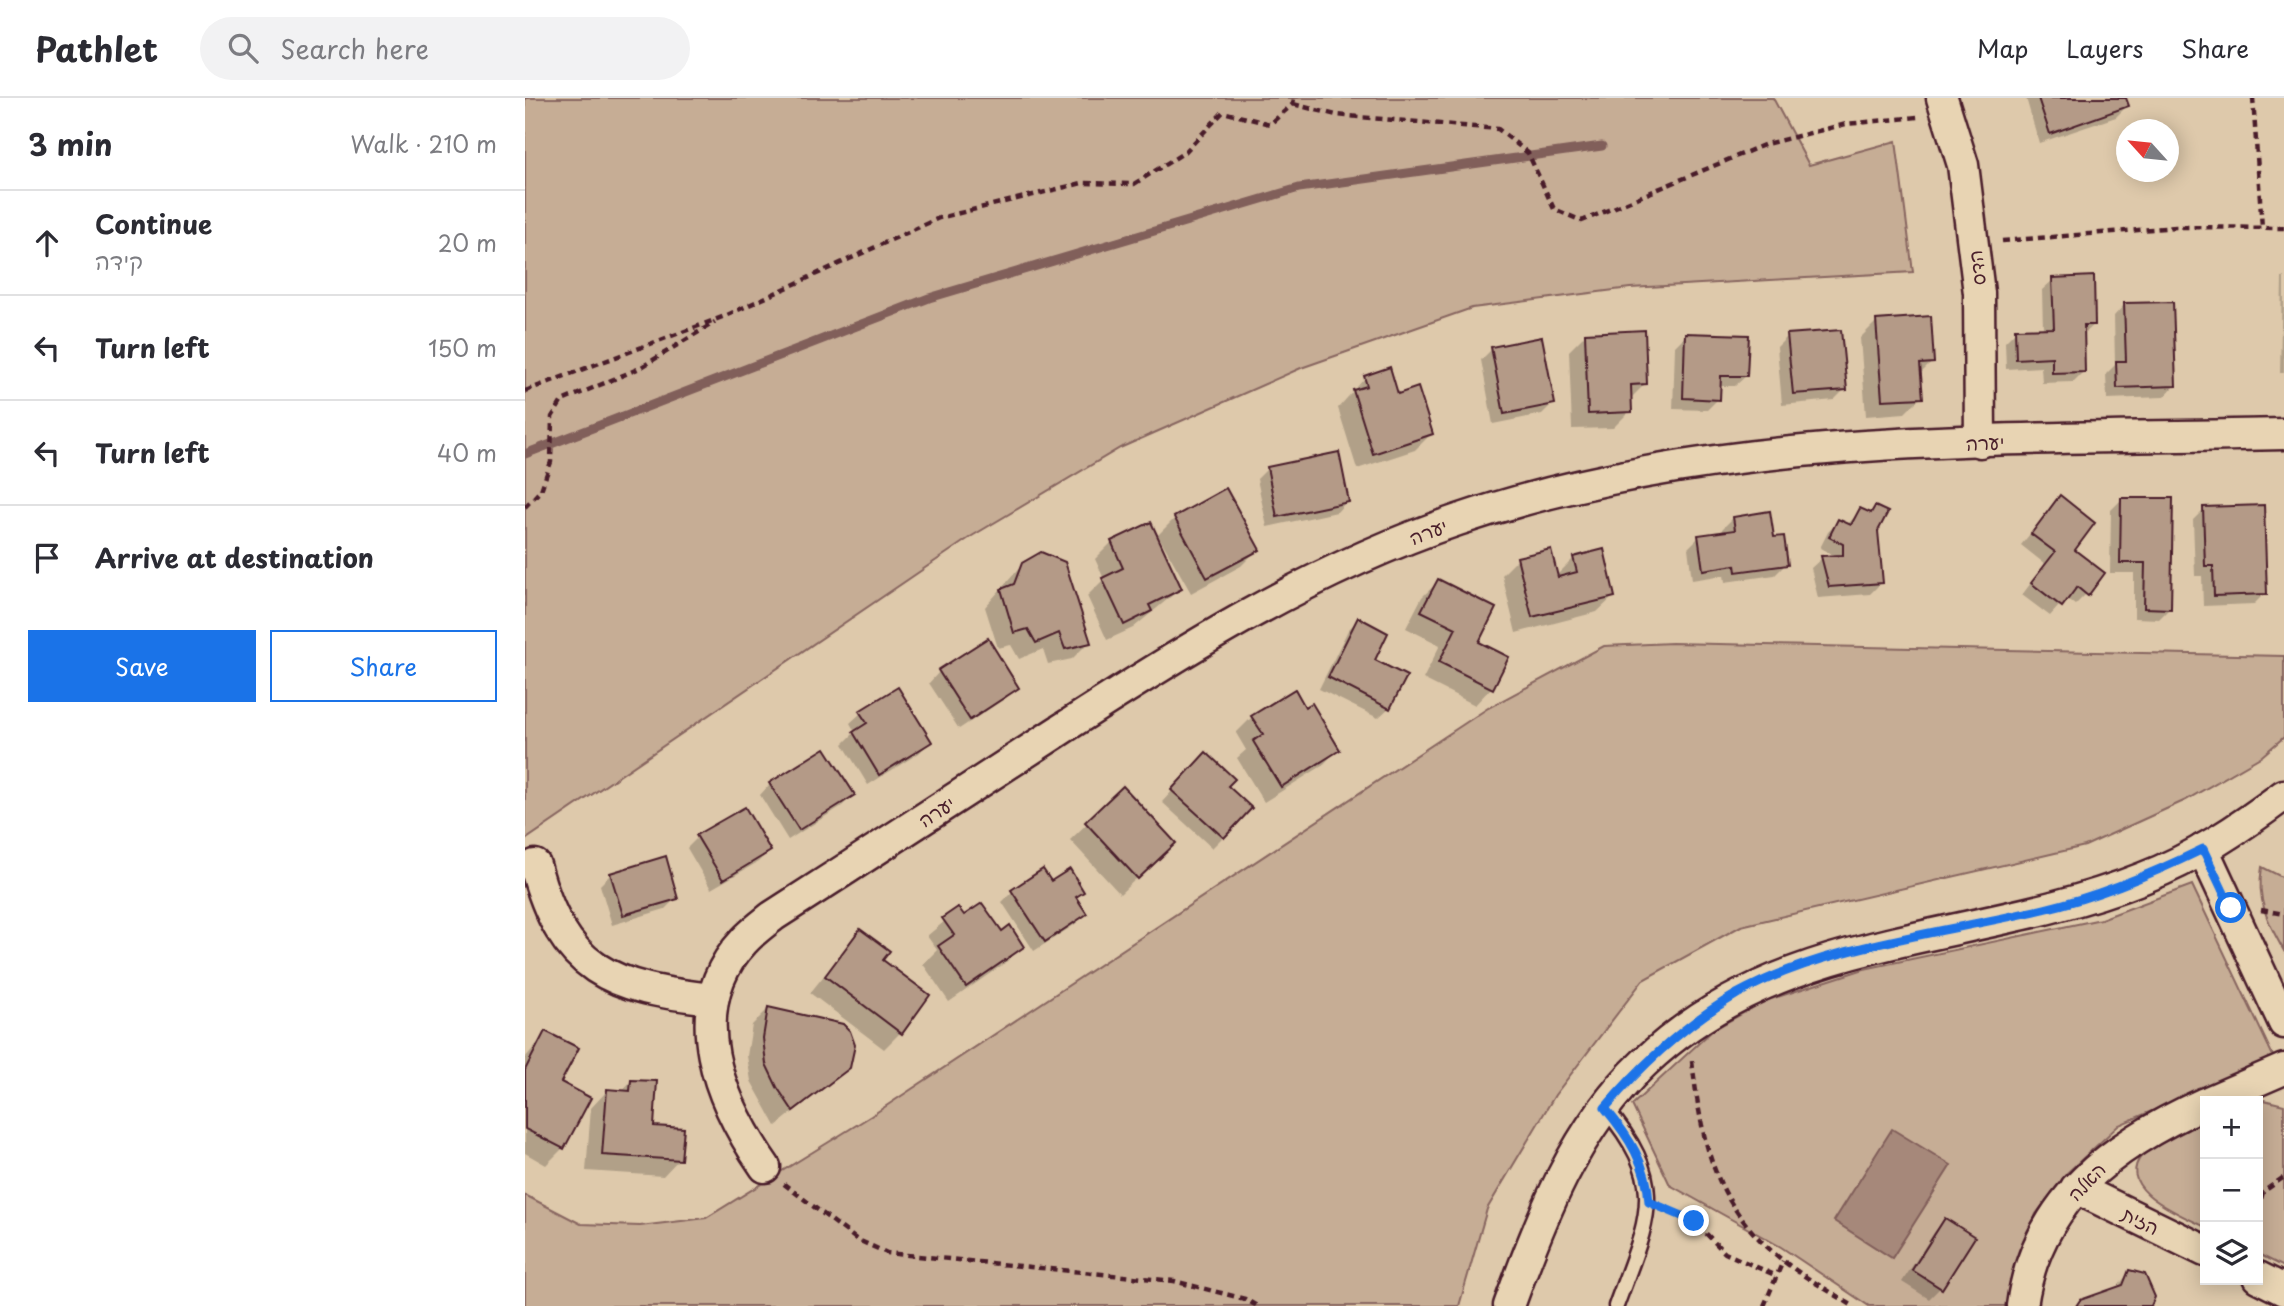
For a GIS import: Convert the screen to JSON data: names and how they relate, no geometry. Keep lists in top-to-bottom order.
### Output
{
  "streets": {
    "street": [
      "הדס",
      "יערה",
      "האלה",
      "הזית"
    ]
  },
  "crossings": [
    ["הדס", "יערה"],
    ["האלה", "הזית"]
  ],
  "north": "top left",
  "page": {
    "header": "Pathlet",
    "search": "Search here",
    "nav": ["Map", "Layers", "Share"],
    "heading": ["3 min", "Walk · 210 m"],
    "list": [
      ["Continue", "קידה", "20 m"],
      ["Turn left", "150 m"],
      ["Turn left", "40 m"],
      "Arrive at destination"
    ],
    "buttons": ["Save", "Share"],
    "map_buttons": ["+", "−"]
  }
}
